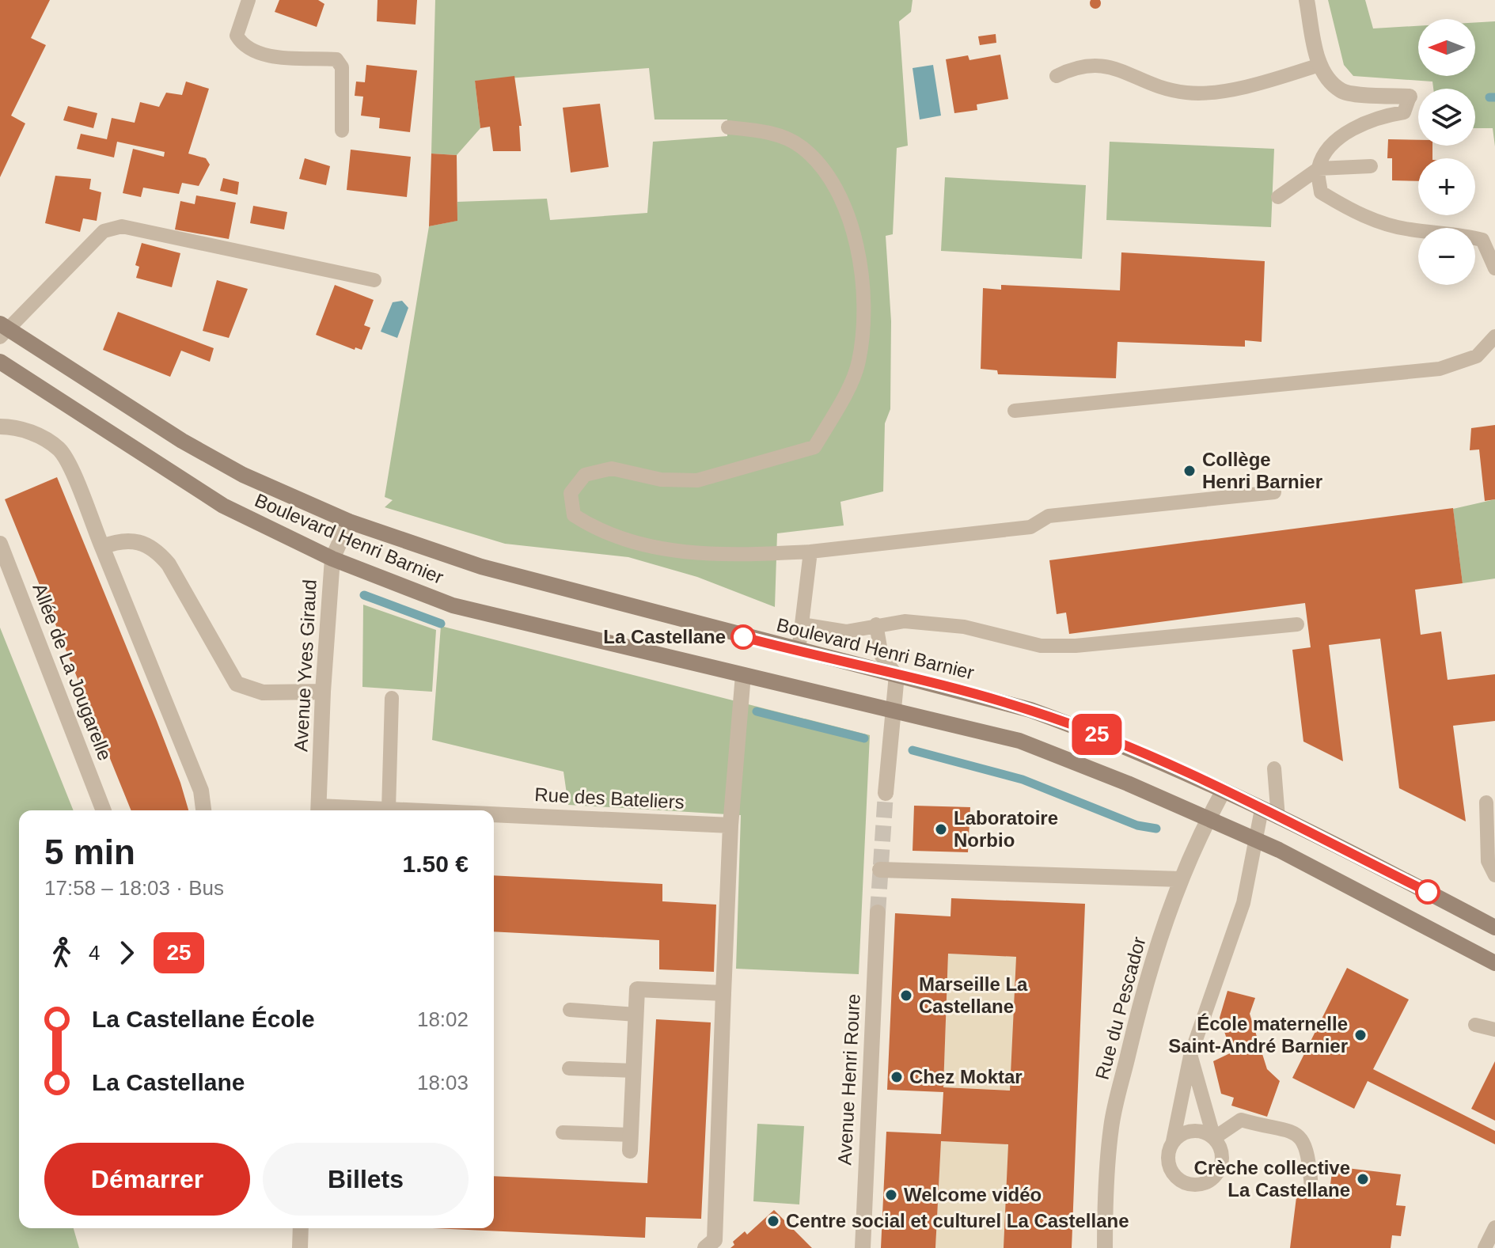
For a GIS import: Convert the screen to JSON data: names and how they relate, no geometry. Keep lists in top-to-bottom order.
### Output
{
  "streets": {
    "main road": ["Boulevard Henri Barnier"],
    "street": [
      "Avenue Yves Giraud",
      "Allée de La Jougarelle",
      "Rue des Bateliers",
      "Rue du Pescador",
      "Avenue Henri Roure"
    ]
  },
  "crossings": [
    ["Boulevard Henri Barnier", "Avenue Yves Giraud"],
    ["Boulevard Henri Barnier", "Rue du Pescador"]
  ],
  "places": [
    "Collège Henri Barnier",
    "La Castellane",
    "Laboratoire Norbio",
    "Marseille La Castellane",
    "École maternelle Saint-André Barnier",
    "Chez Moktar",
    "Crèche collective La Castellane",
    "Welcome vidéo",
    "Centre social et culturel La Castellane"
  ],
  "lines": ["bus line 25"],
  "north": "left",
  "page": {
    "on_map": "25",
    "map_buttons": ["+", "−"],
    "heading": ["5 min", "17:58 – 18:03 · Bus", "1.50 €"],
    "legs": ["4", "25"],
    "list": [
      {
        "name": "La Castellane École",
        "value": "18:02"
      },
      {
        "name": "La Castellane",
        "value": "18:03"
      }
    ],
    "buttons": ["Démarrer", "Billets"]
  }
}
